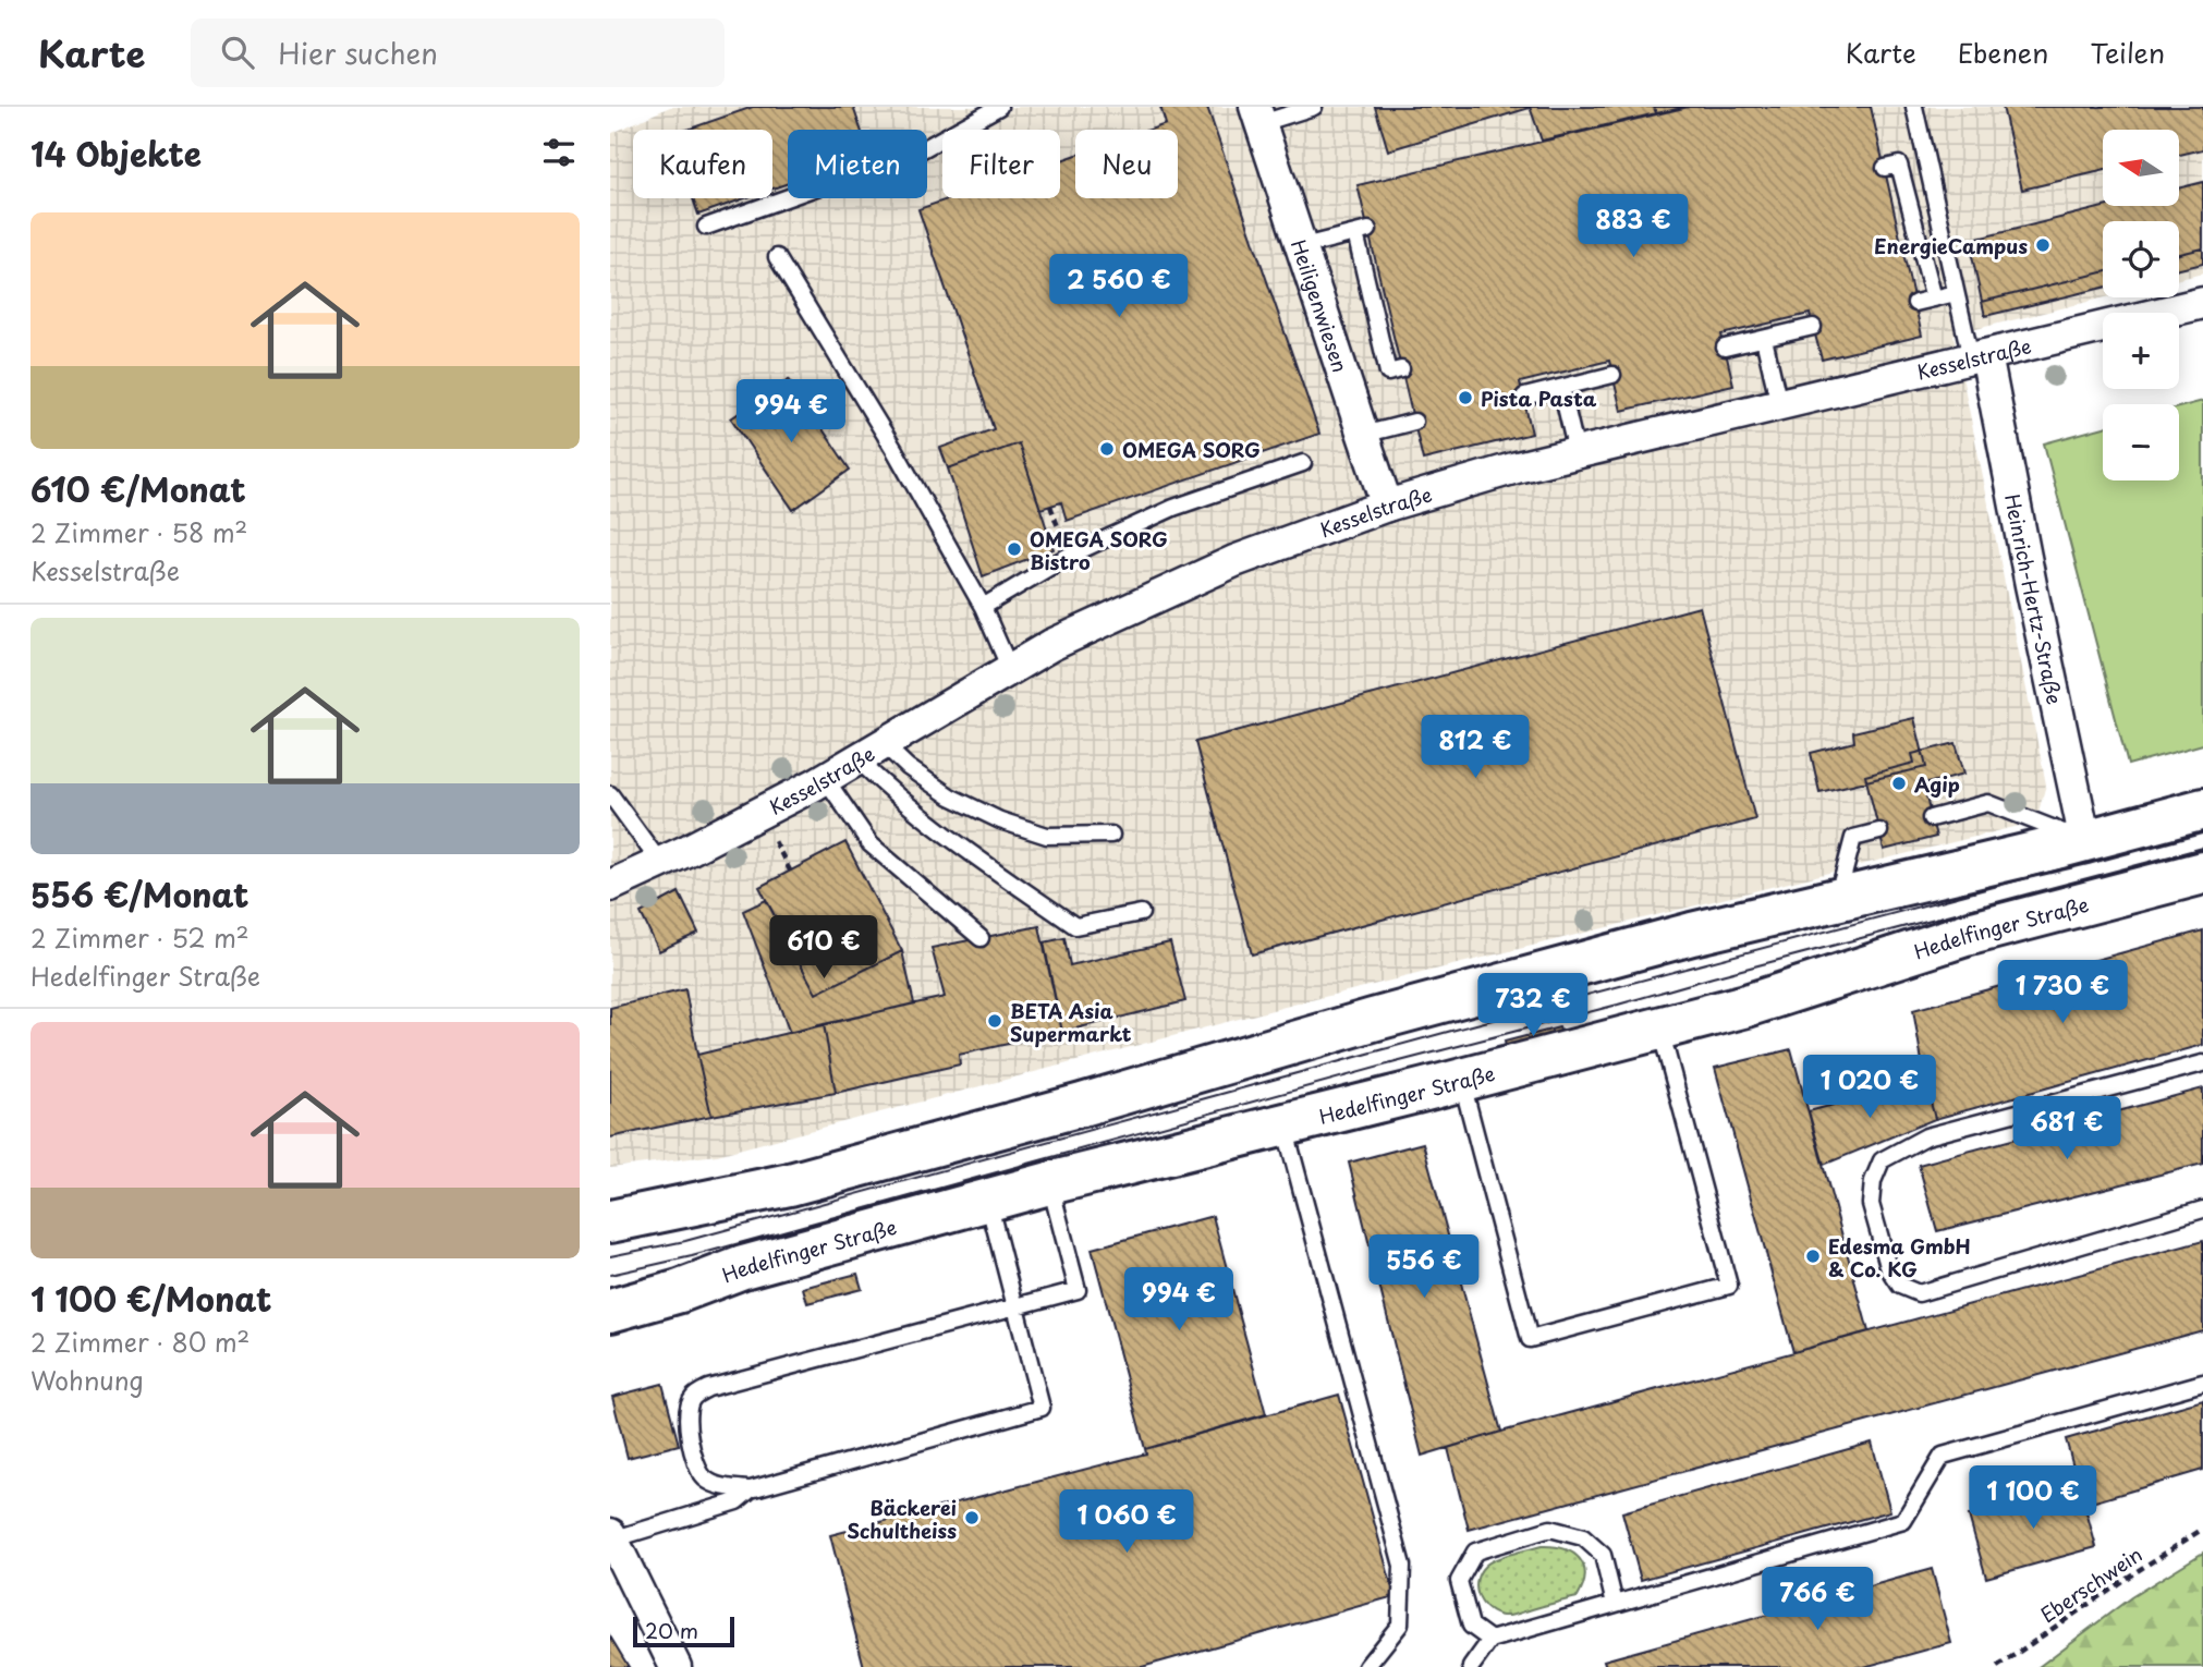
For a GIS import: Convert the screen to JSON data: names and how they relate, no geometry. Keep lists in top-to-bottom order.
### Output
{
  "streets": {
    "street": [
      "Heiligenwiesen",
      "Kesselstraße",
      "Heinrich-Hertz-Straße",
      "Hedelfinger Straße"
    ],
    "path": ["Eberschwein"]
  },
  "crossings": [
    ["Heiligenwiesen", "Kesselstraße"],
    ["Kesselstraße", "Heinrich-Hertz-Straße"]
  ],
  "places": [
    "EnergieCampus",
    "Pista Pasta",
    "OMEGA SORG",
    "OMEGA SORG Bistro",
    "Agip",
    "BETA Asia Supermarkt",
    "Edesma GmbH & Co. KG",
    "Bäckerei Schultheiss"
  ],
  "scale_bar": "20 m",
  "north": "left",
  "page": {
    "header": "Karte",
    "search": "Hier suchen",
    "nav": ["Karte", "Ebenen", "Teilen"],
    "heading": "14 Objekte",
    "map_buttons": ["+", "−"],
    "chip": [
      "Kaufen",
      "Mieten",
      "Filter",
      "Neu"
    ],
    "price": [
      "883 €",
      "2 560 €",
      "994 €",
      "812 €",
      "610 €",
      "1 730 €",
      "732 €",
      "1 020 €",
      "681 €",
      "556 €",
      "994 €",
      "1 100 €",
      "1 060 €",
      "766 €"
    ],
    "list": [
      {
        "name": "610 €/Monat",
        "note": "2 Zimmer · 58 m² · Kesselstraße"
      },
      {
        "name": "556 €/Monat",
        "note": "2 Zimmer · 52 m² · Hedelfinger Straße"
      },
      {
        "name": "1 100 €/Monat",
        "note": "2 Zimmer · 80 m² · Wohnung"
      }
    ],
    "scale": "20 m"
  }
}
